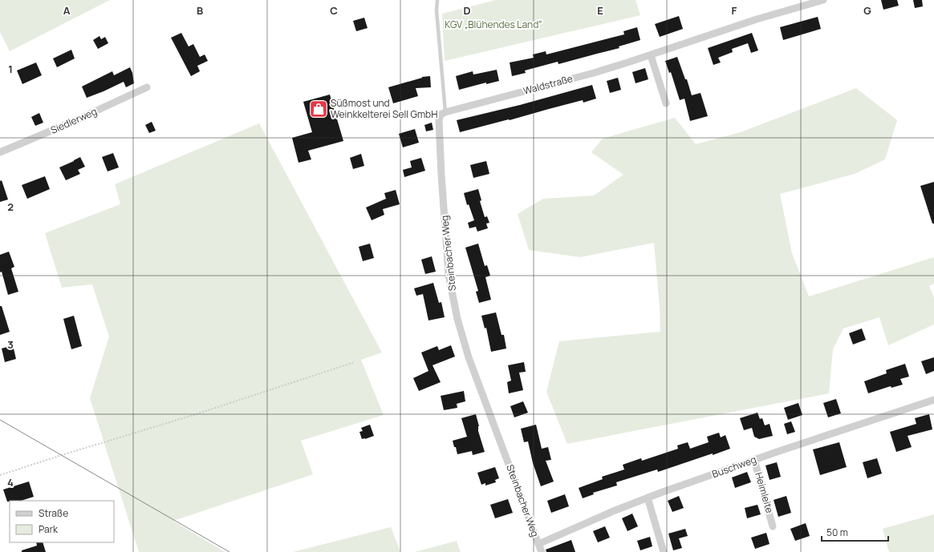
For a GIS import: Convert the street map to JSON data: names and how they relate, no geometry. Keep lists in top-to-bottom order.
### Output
{
  "streets": {
    "street": [
      "Waldstraße",
      "Siedlerweg",
      "Steinbacher Weg",
      "Buschweg",
      "Heimleite"
    ]
  },
  "crossings": [
    ["Waldstraße", "Steinbacher Weg"],
    ["Steinbacher Weg", "Buschweg"],
    ["Buschweg", "Heimleite"]
  ],
  "parks": ["KGV „Blühendes Land“"],
  "places": {
    "shop": ["Süßmost und Weinkkelterei Sell GmbH"]
  },
  "legend": ["Straße", "Park"],
  "scale_bar": "50 m",
  "grid": {
    "columns": [
      "A",
      "B",
      "C",
      "D",
      "E",
      "F",
      "G"
    ],
    "rows": [
      "1",
      "2",
      "3",
      "4"
    ]
  }
}
